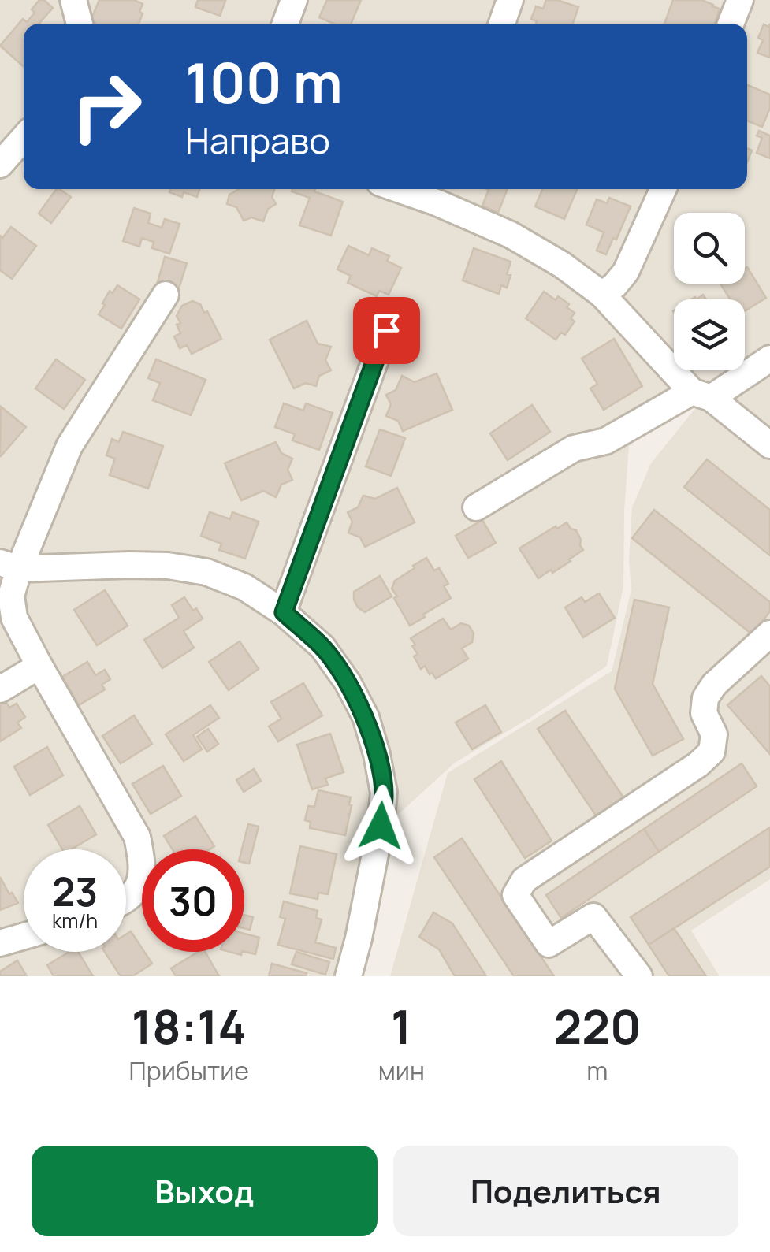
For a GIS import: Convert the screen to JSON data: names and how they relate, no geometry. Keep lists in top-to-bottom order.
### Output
{
  "page": {
    "turn": ["100 m", "Направо"],
    "speed": "23 km/h",
    "limit": "30",
    "eta": [
      "18:14",
      "Прибытие",
      "1",
      "мин",
      "220",
      "m"
    ],
    "buttons": ["Выход", "Поделиться"]
  }
}
